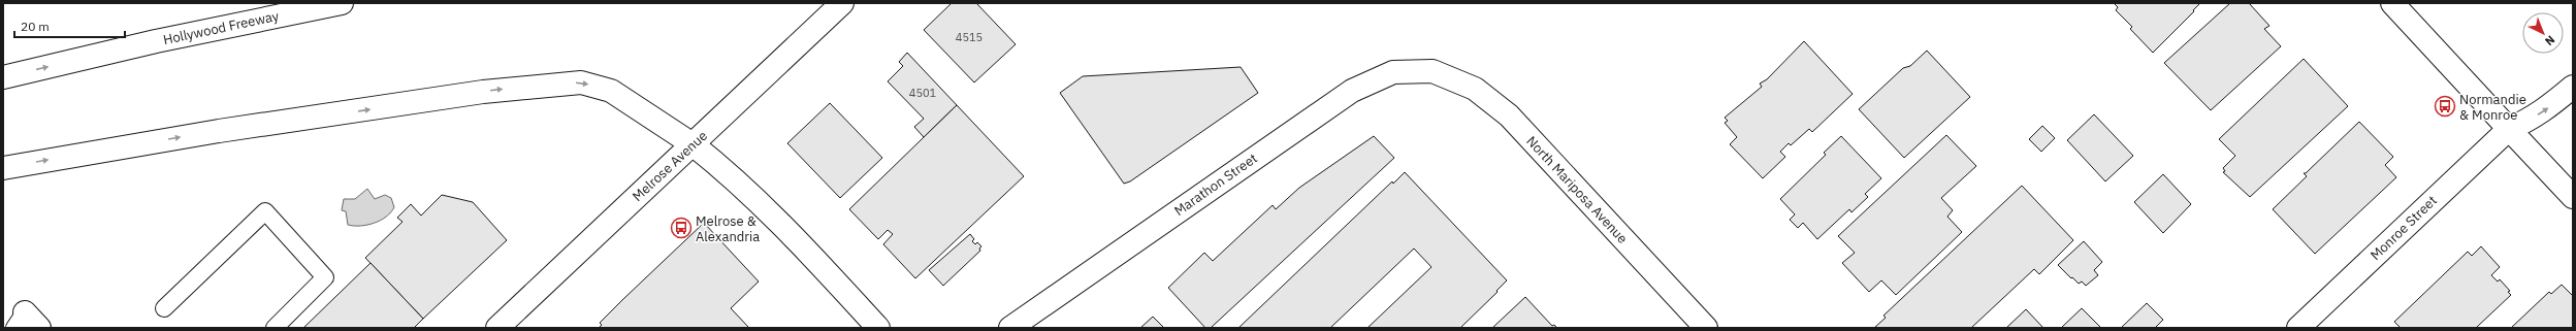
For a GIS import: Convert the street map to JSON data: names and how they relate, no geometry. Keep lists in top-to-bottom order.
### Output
{
  "streets": {
    "main road": [
      "Hollywood Freeway",
      "Melrose Avenue",
      "Marathon Street",
      "North Mariposa Avenue",
      "Monroe Street"
    ]
  },
  "crossings": [
    ["Marathon Street", "North Mariposa Avenue"]
  ],
  "places": {
    "bus stop": ["Normandie & Monroe", "Melrose & Alexandria"]
  },
  "house_numbers": ["4515", "4501"],
  "scale_bar": "20 m",
  "north": "bottom right"
}
